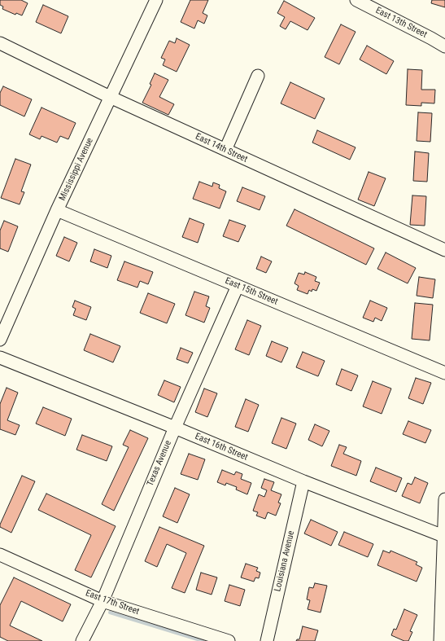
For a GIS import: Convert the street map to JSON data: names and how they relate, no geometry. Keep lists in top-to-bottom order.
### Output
{
  "streets": {
    "street": [
      "East 13th Street",
      "East 14th Street",
      "Mississippi Avenue",
      "East 15th Street",
      "East 16th Street",
      "Texas Avenue",
      "Louisiana Avenue",
      "East 17th Street"
    ]
  },
  "crossings": [
    ["East 14th Street", "Mississippi Avenue"],
    ["Mississippi Avenue", "East 15th Street"],
    ["East 15th Street", "Texas Avenue"],
    ["East 16th Street", "Texas Avenue"],
    ["East 16th Street", "Louisiana Avenue"],
    ["Texas Avenue", "East 17th Street"]
  ]
}
